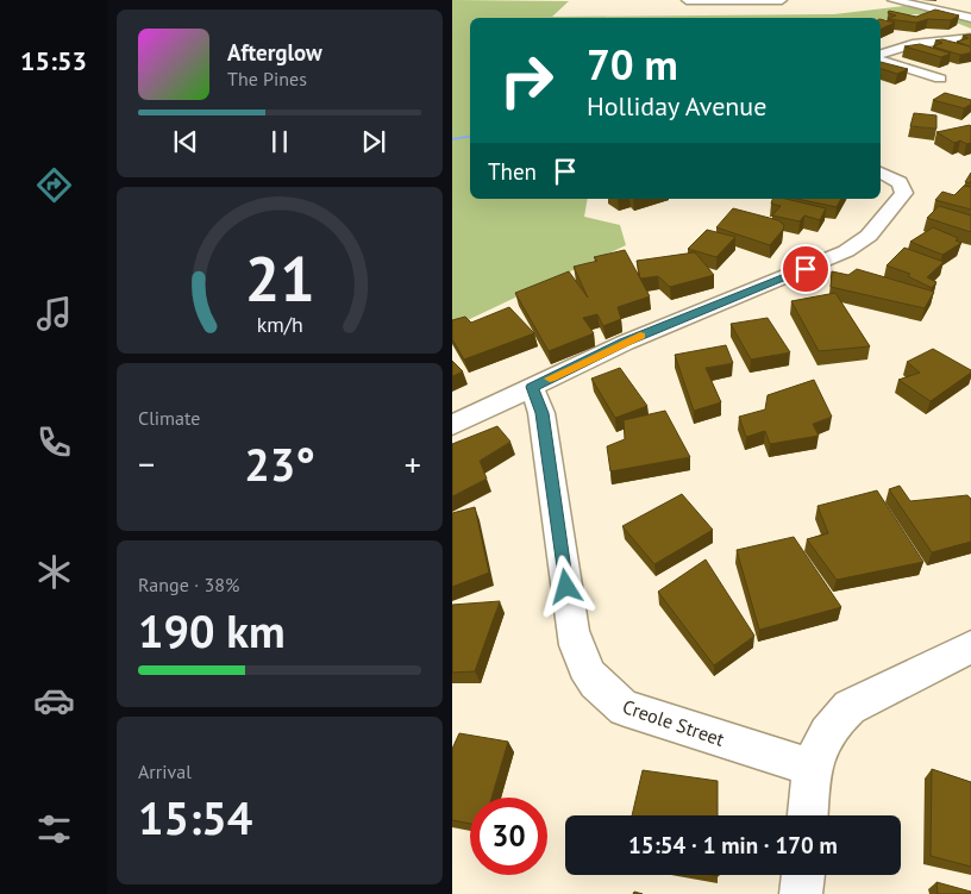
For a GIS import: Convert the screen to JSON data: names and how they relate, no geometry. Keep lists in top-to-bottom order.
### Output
{
  "streets": {
    "street": ["Creole Street"]
  },
  "page": {
    "tabs": "15:53",
    "turn": ["70 m", "Holliday Avenue"],
    "song": ["Afterglow", "The Pines"],
    "then": "Then",
    "tile": [
      "Climate",
      ["Range · 38%", "190 km"],
      ["Arrival", "15:54"]
    ],
    "heat": ["−", "23°", "+"],
    "limit": "30",
    "trip": "15:54 · 1 min · 170 m",
    "gauge": ["21", "km/h"]
  }
}
